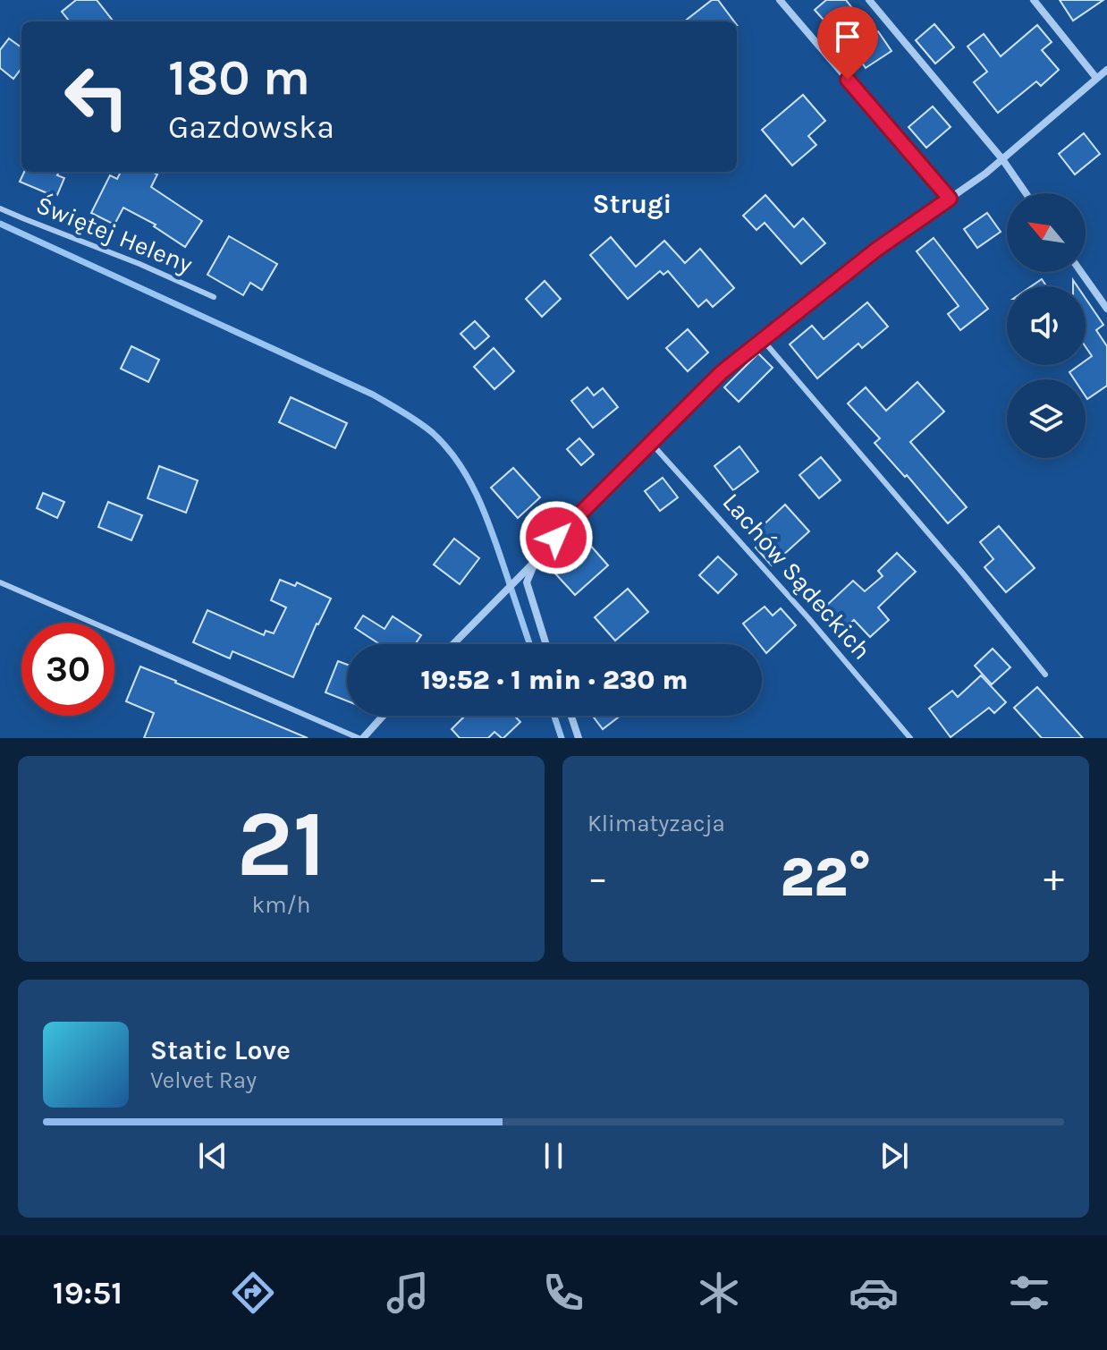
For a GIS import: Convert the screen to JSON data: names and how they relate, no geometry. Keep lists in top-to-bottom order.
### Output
{
  "streets": {
    "lane": ["Świętej Heleny", "Lachów Sądeckich"]
  },
  "districts": ["Strugi"],
  "north": "top left",
  "page": {
    "turn": ["180 m", "Gazdowska"],
    "limit": "30",
    "trip": "19:52 · 1 min · 230 m",
    "tile": [
      ["21", "km/h"],
      "Klimatyzacja"
    ],
    "heat": ["−", "22°", "+"],
    "song": ["Static Love", "Velvet Ray"],
    "tabs": "19:51"
  }
}
